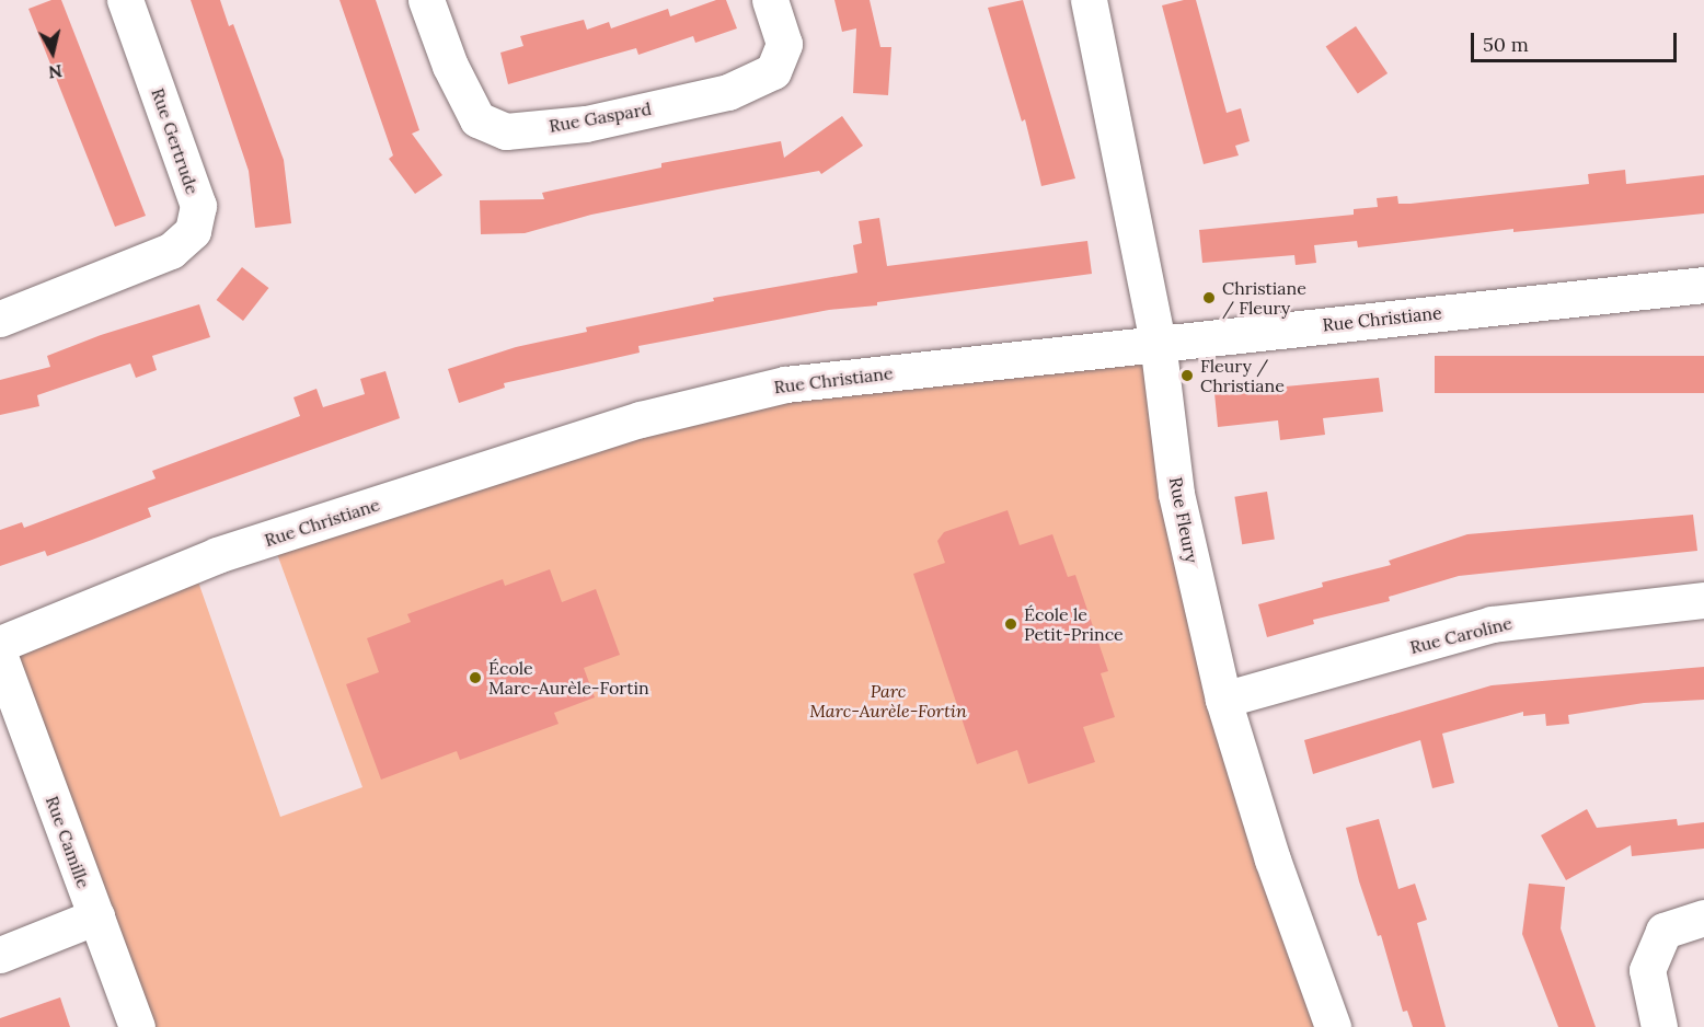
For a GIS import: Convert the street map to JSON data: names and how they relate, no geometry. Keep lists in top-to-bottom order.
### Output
{
  "streets": {
    "street": [
      "Rue Gaspard",
      "Rue Gertrude",
      "Rue Christiane",
      "Rue Fleury",
      "Rue Caroline",
      "Rue Camille"
    ]
  },
  "crossings": [
    ["Rue Christiane", "Rue Fleury"],
    ["Rue Fleury", "Rue Caroline"]
  ],
  "parks": ["Parc Marc-Aurèle-Fortin"],
  "places": [
    "Christiane / Fleury",
    "Fleury / Christiane",
    "École le Petit-Prince",
    "École Marc-Aurèle-Fortin"
  ],
  "scale_bar": "50 m",
  "north": "bottom"
}
